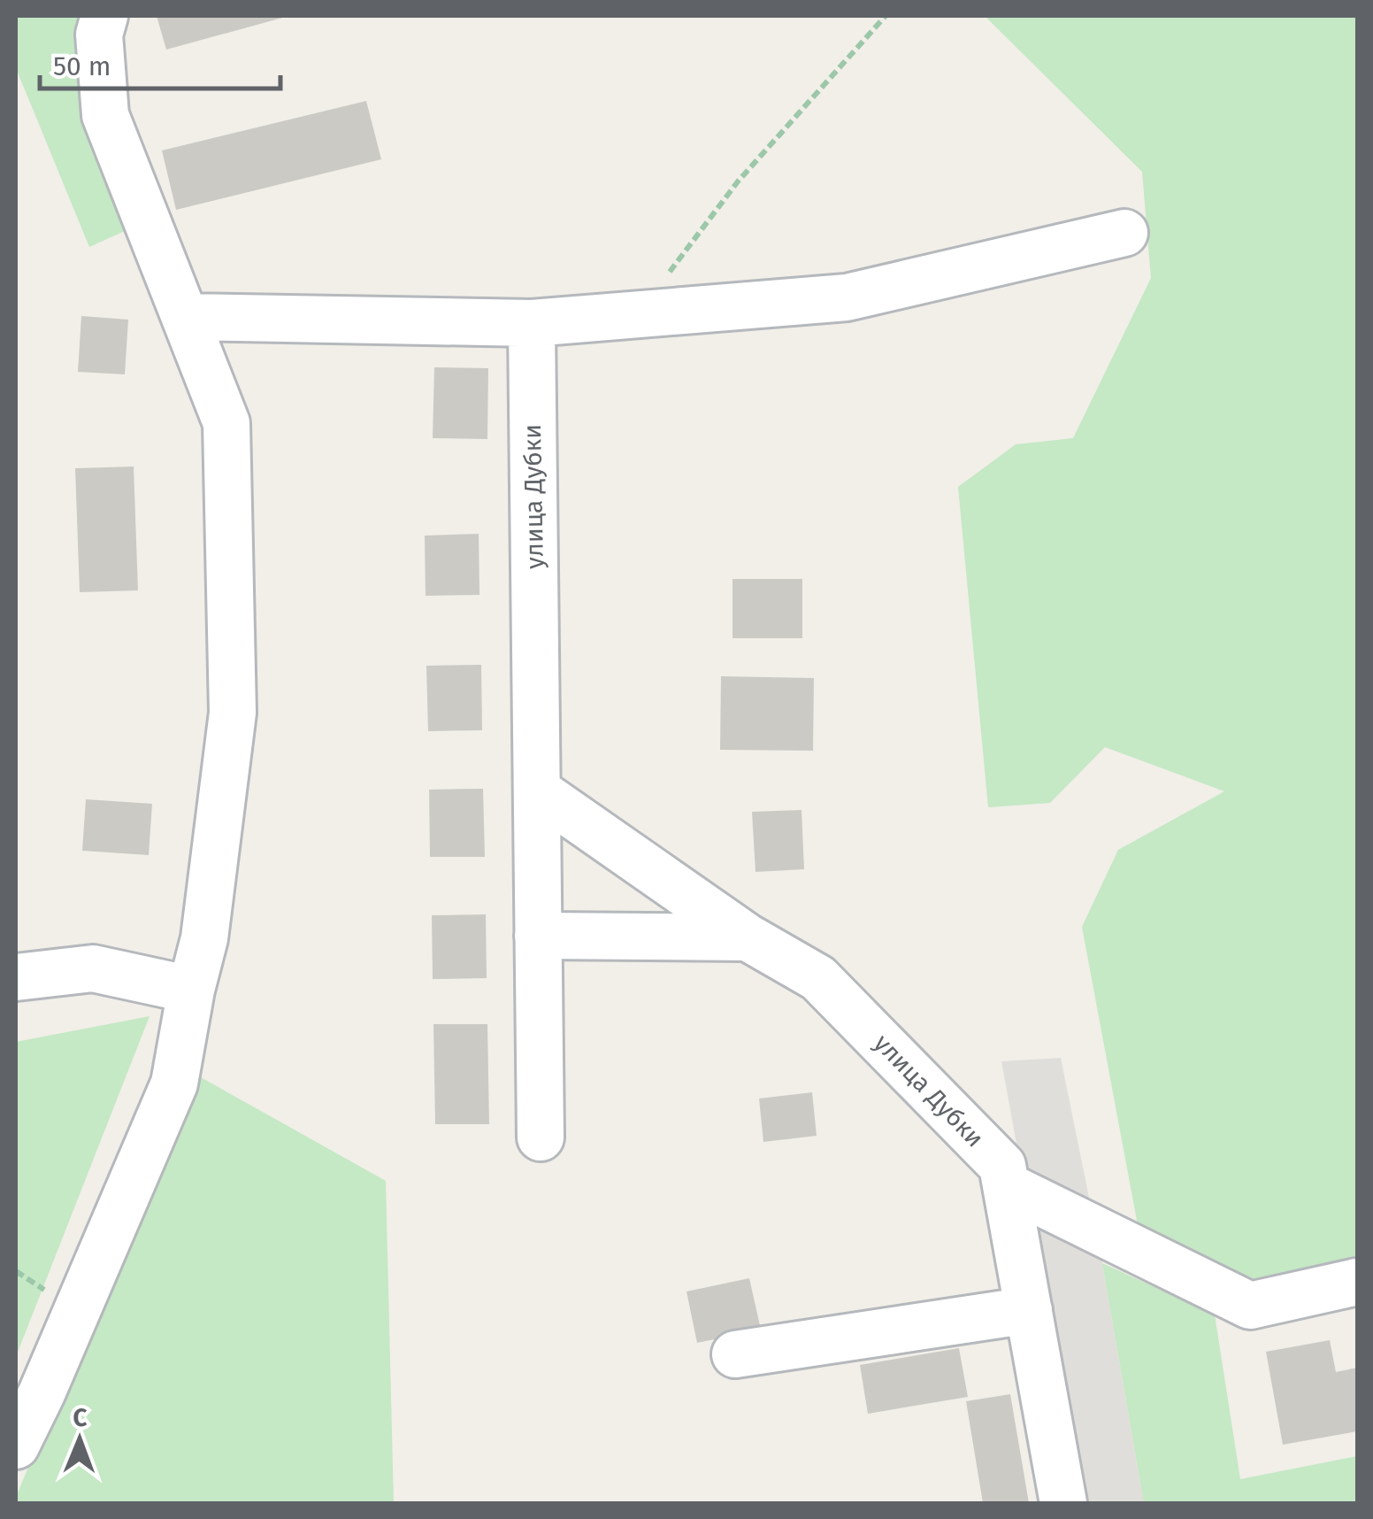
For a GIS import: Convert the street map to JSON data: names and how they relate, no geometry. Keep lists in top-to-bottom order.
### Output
{
  "streets": {
    "street": ["улица Дубки"]
  },
  "scale_bar": "50 m",
  "north": "top"
}
